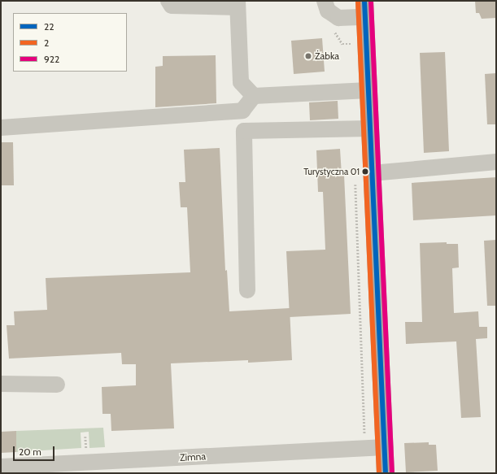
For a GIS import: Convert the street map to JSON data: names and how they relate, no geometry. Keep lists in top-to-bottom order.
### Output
{
  "streets": {
    "street": ["Zimna"]
  },
  "places": ["Żabka", "Turystyczna 01"],
  "lines": ["transit line 22", "transit line 2", "transit line 922"],
  "legend": ["22", "2", "922"],
  "scale_bar": "20 m"
}
